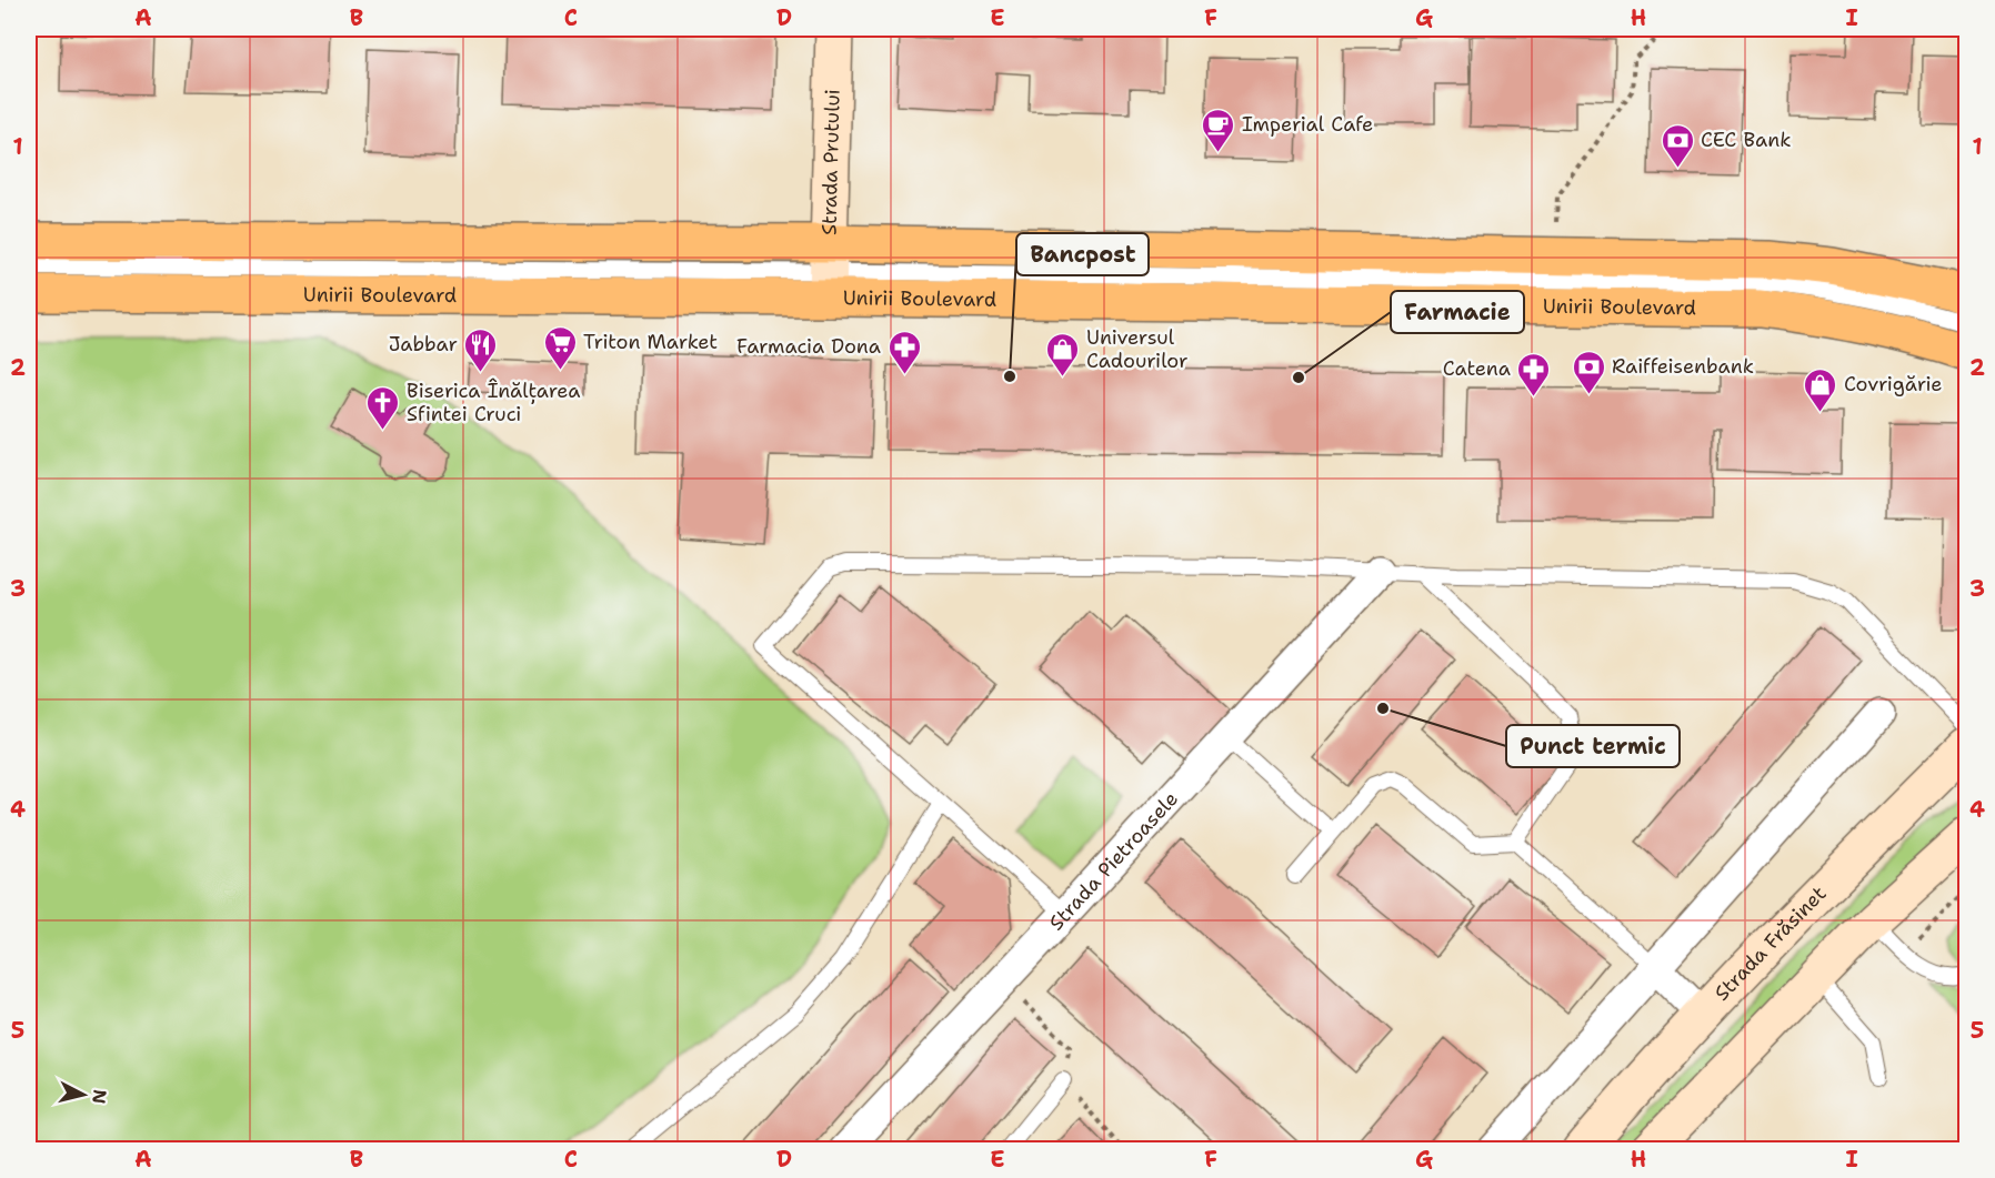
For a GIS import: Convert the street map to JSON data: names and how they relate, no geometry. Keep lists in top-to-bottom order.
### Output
{
  "streets": {
    "main road": ["Strada Prutului", "Unirii Boulevard", "Strada Frăsinet"],
    "street": ["Strada Pietroasele"]
  },
  "crossings": [
    ["Strada Prutului", "Unirii Boulevard"]
  ],
  "places": {
    "cafe": ["Imperial Cafe"],
    "bank": ["CEC Bank", "Raiffeisenbank"],
    "supermarket": ["Triton Market"],
    "restaurant": ["Jabbar"],
    "pharmacy": ["Farmacia Dona", "Catena"],
    "other": ["Bancpost", "Farmacie", "Punct termic"],
    "shop": ["Universul Cadourilor", "Covrigărie"],
    "church": ["Biserica Înălțarea Sfintei Cruci"]
  },
  "north": "right",
  "grid": {
    "columns": [
      "A",
      "B",
      "C",
      "D",
      "E",
      "F",
      "G",
      "H",
      "I"
    ],
    "rows": [
      "1",
      "2",
      "3",
      "4",
      "5"
    ]
  }
}
